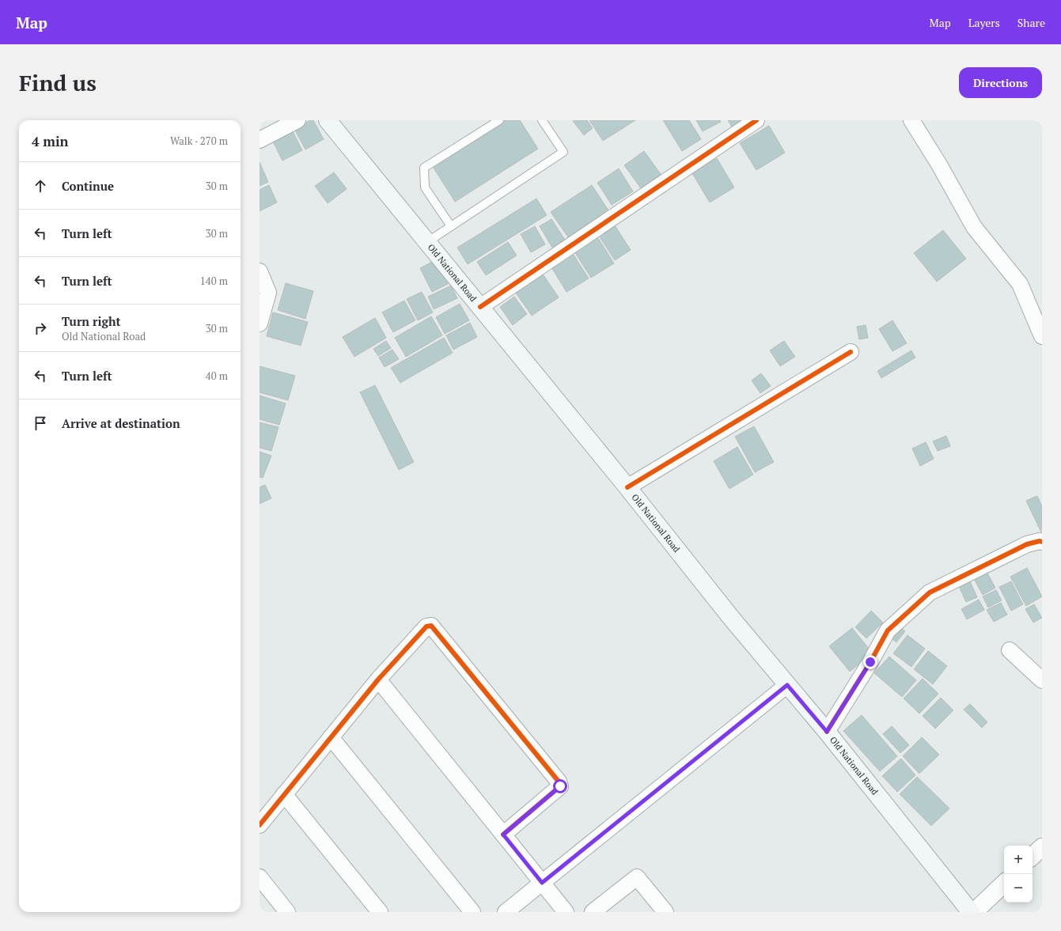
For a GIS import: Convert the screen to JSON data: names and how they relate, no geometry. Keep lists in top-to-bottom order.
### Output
{
  "streets": {
    "main road": ["Old National Road"]
  },
  "page": {
    "header": "Map",
    "nav": ["Map", "Layers", "Share"],
    "buttons": "Directions",
    "title": "Find us",
    "heading": ["4 min", "Walk · 270 m"],
    "list": [
      ["Continue", "30 m"],
      ["Turn left", "30 m"],
      ["Turn left", "140 m"],
      ["Turn right", "Old National Road", "30 m"],
      ["Turn left", "40 m"],
      "Arrive at destination"
    ],
    "map_buttons": ["+", "−"]
  }
}
